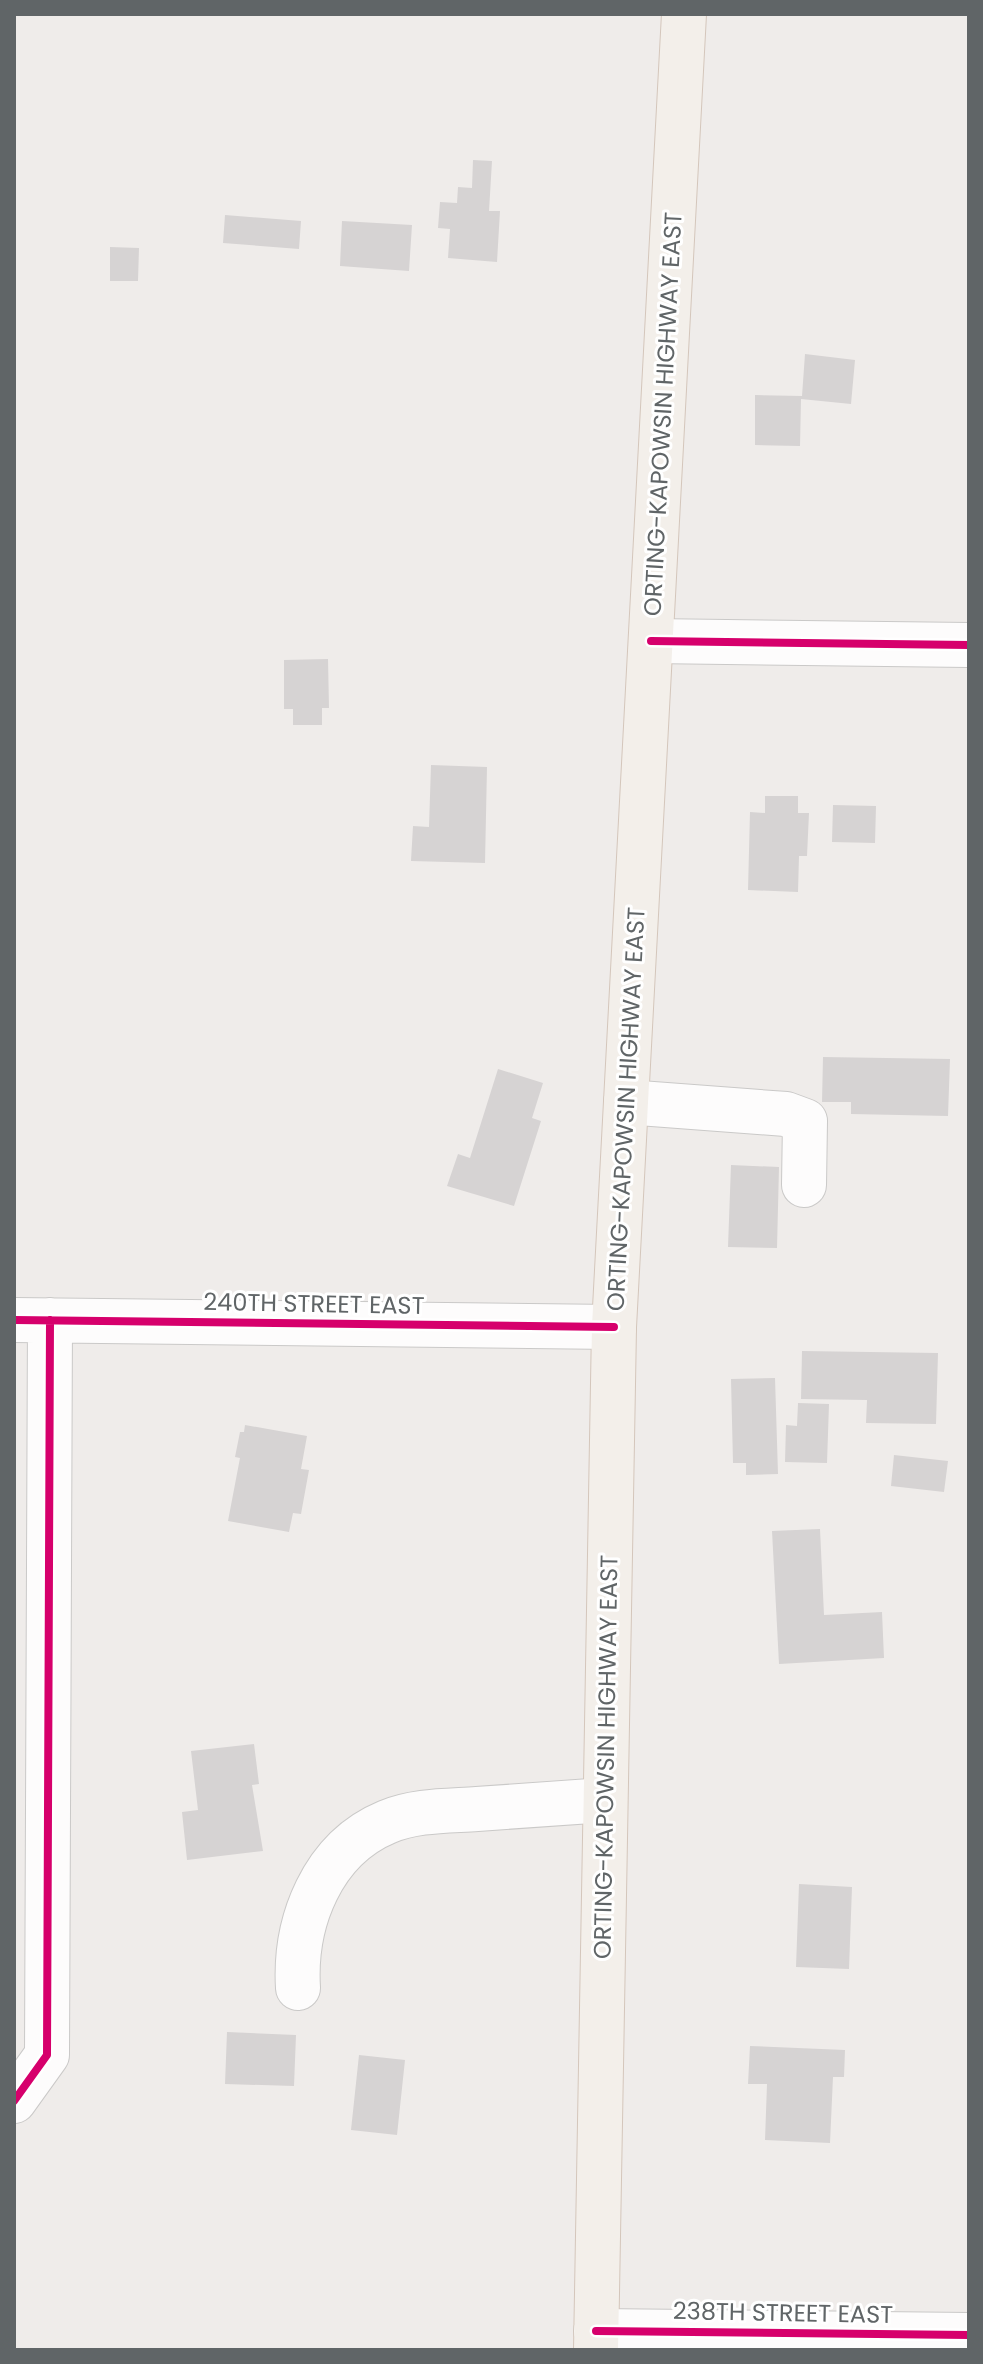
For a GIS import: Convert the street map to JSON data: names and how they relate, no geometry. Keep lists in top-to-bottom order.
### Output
{
  "streets": {
    "main road": ["ORTING-KAPOWSIN HIGHWAY EAST"],
    "street": ["240TH STREET EAST", "238TH STREET EAST"]
  },
  "crossings": [
    ["ORTING-KAPOWSIN HIGHWAY EAST", "240TH STREET EAST"],
    ["ORTING-KAPOWSIN HIGHWAY EAST", "238TH STREET EAST"]
  ]
}
